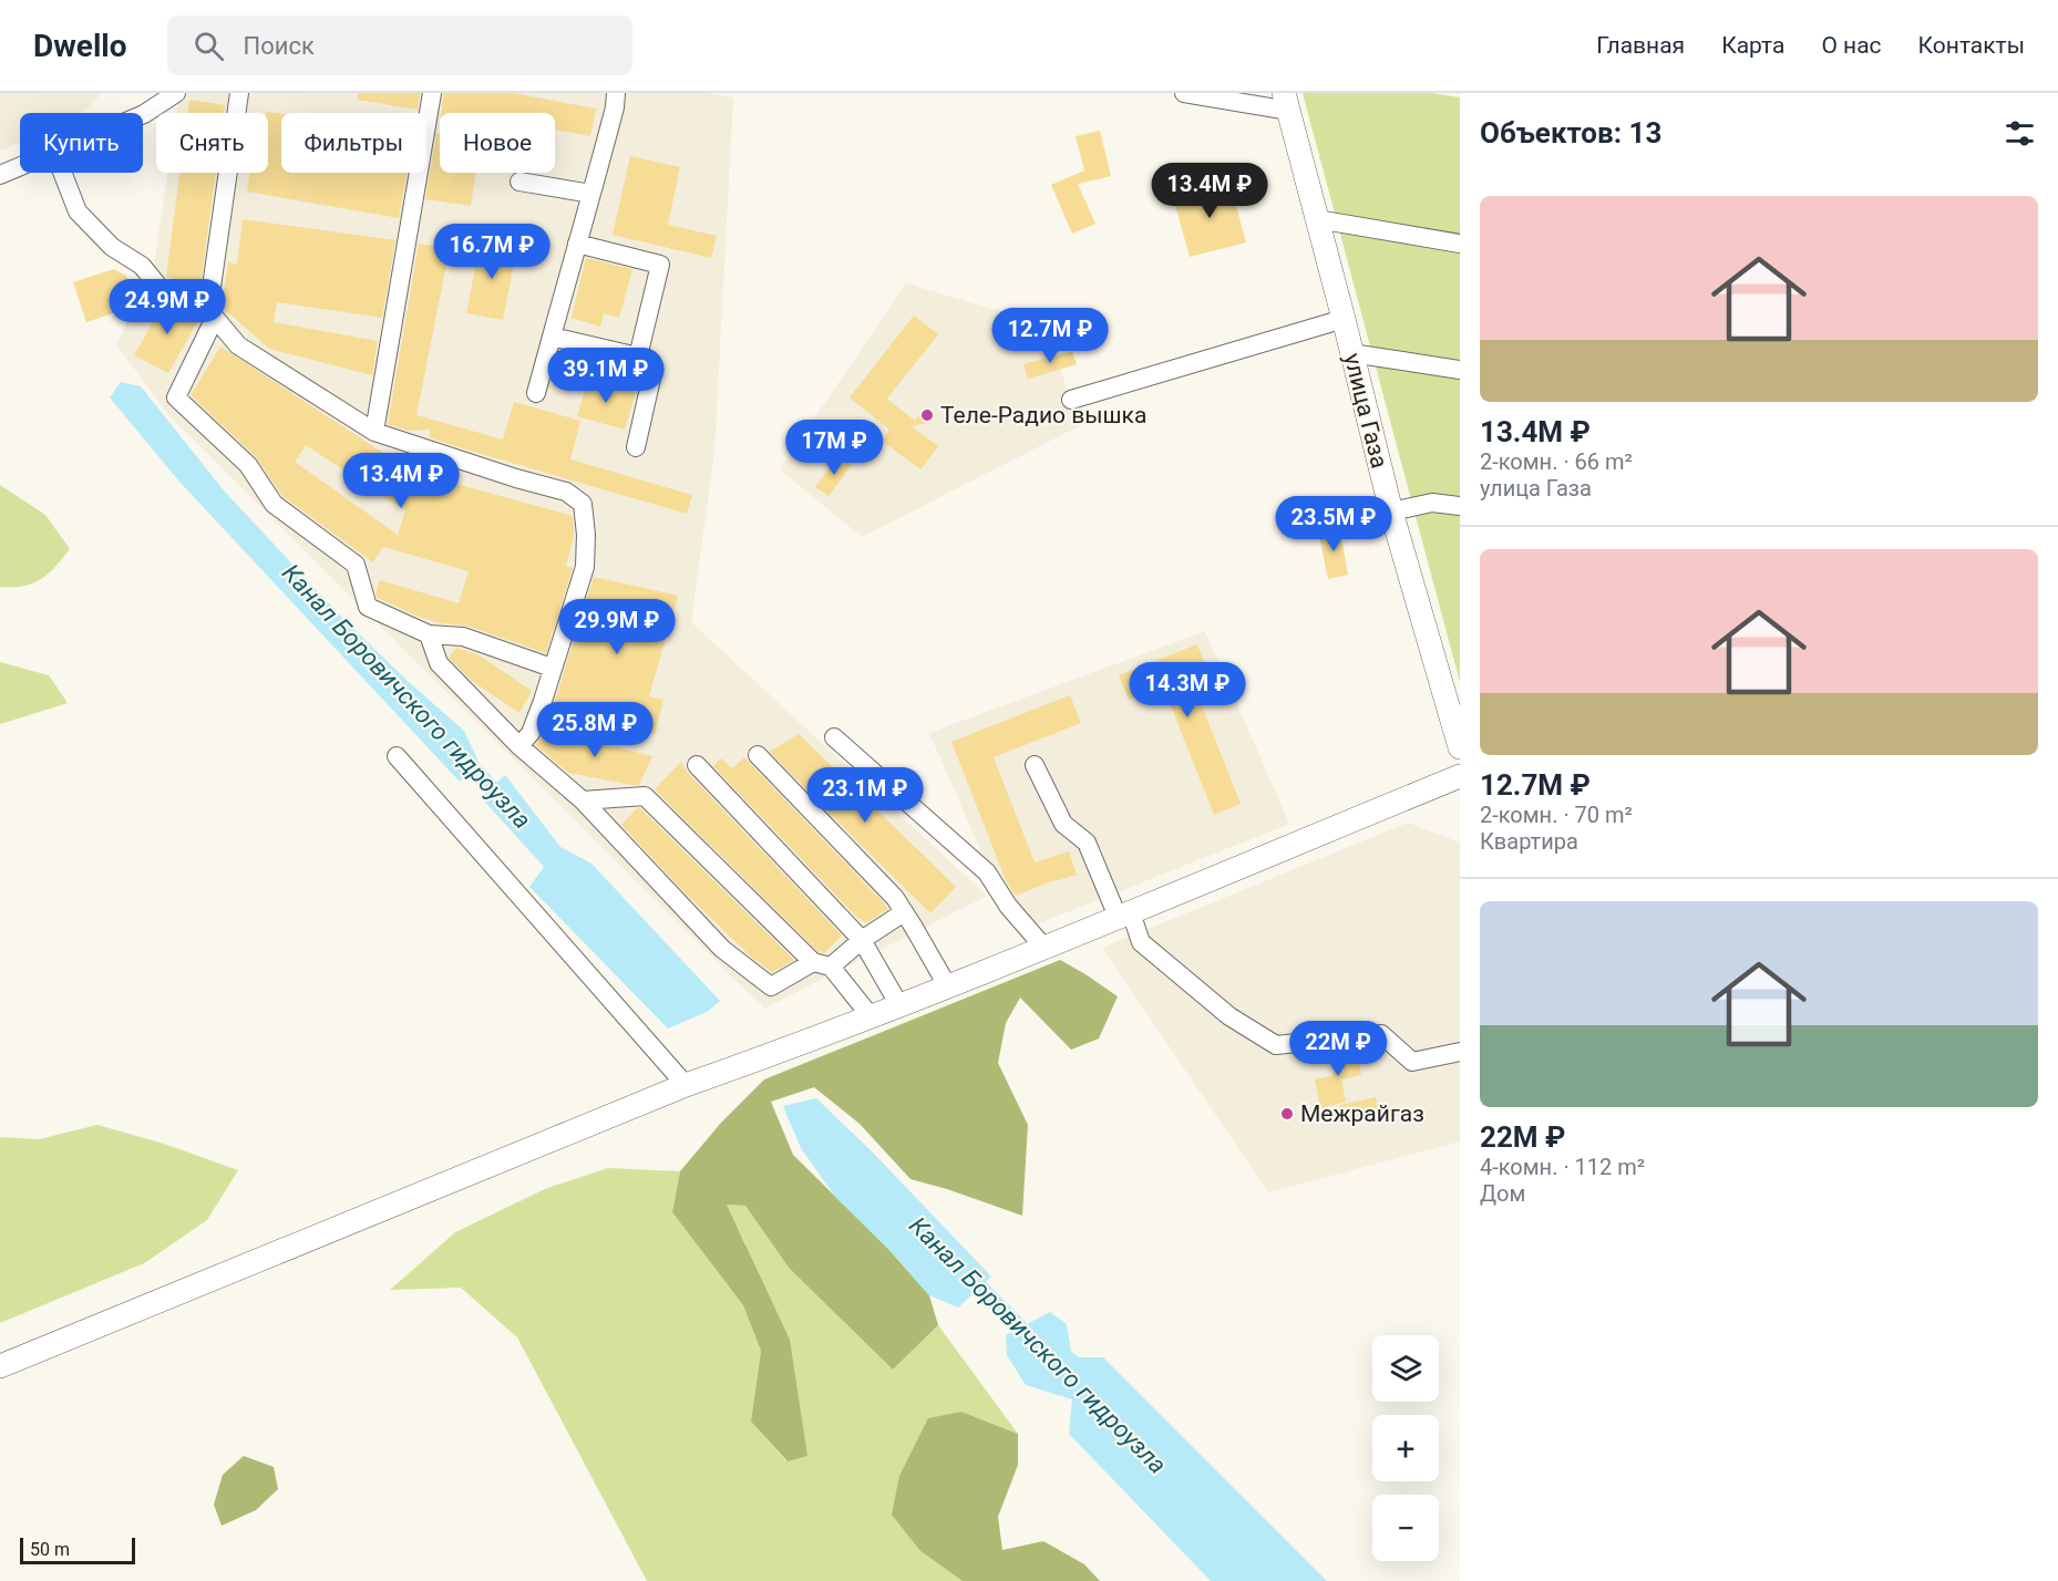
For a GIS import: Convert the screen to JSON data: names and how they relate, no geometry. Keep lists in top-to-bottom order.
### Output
{
  "streets": {
    "main road": ["улица Газа"]
  },
  "water": ["Канал Боровичского гидроузла"],
  "places": ["Теле-Радио вышка", "Межрайгаз"],
  "scale_bar": "50 m",
  "page": {
    "header": "Dwello",
    "search": "Поиск",
    "nav": [
      "Главная",
      "Карта",
      "О нас",
      "Контакты"
    ],
    "heading": "Объектов: 13",
    "chip": [
      "Купить",
      "Снять",
      "Фильтры",
      "Новое"
    ],
    "price": [
      "13.4M ₽",
      "16.7M ₽",
      "24.9M ₽",
      "12.7M ₽",
      "39.1M ₽",
      "17M ₽",
      "13.4M ₽",
      "23.5M ₽",
      "29.9M ₽",
      "14.3M ₽",
      "25.8M ₽",
      "23.1M ₽",
      "22M ₽"
    ],
    "list": [
      {
        "name": "13.4M ₽",
        "note": "2-комн. · 66 m² · улица Газа"
      },
      {
        "name": "12.7M ₽",
        "note": "2-комн. · 70 m² · Квартира"
      },
      {
        "name": "22M ₽",
        "note": "4-комн. · 112 m² · Дом"
      }
    ],
    "map_buttons": ["+", "−"],
    "scale": "50 m"
  }
}
